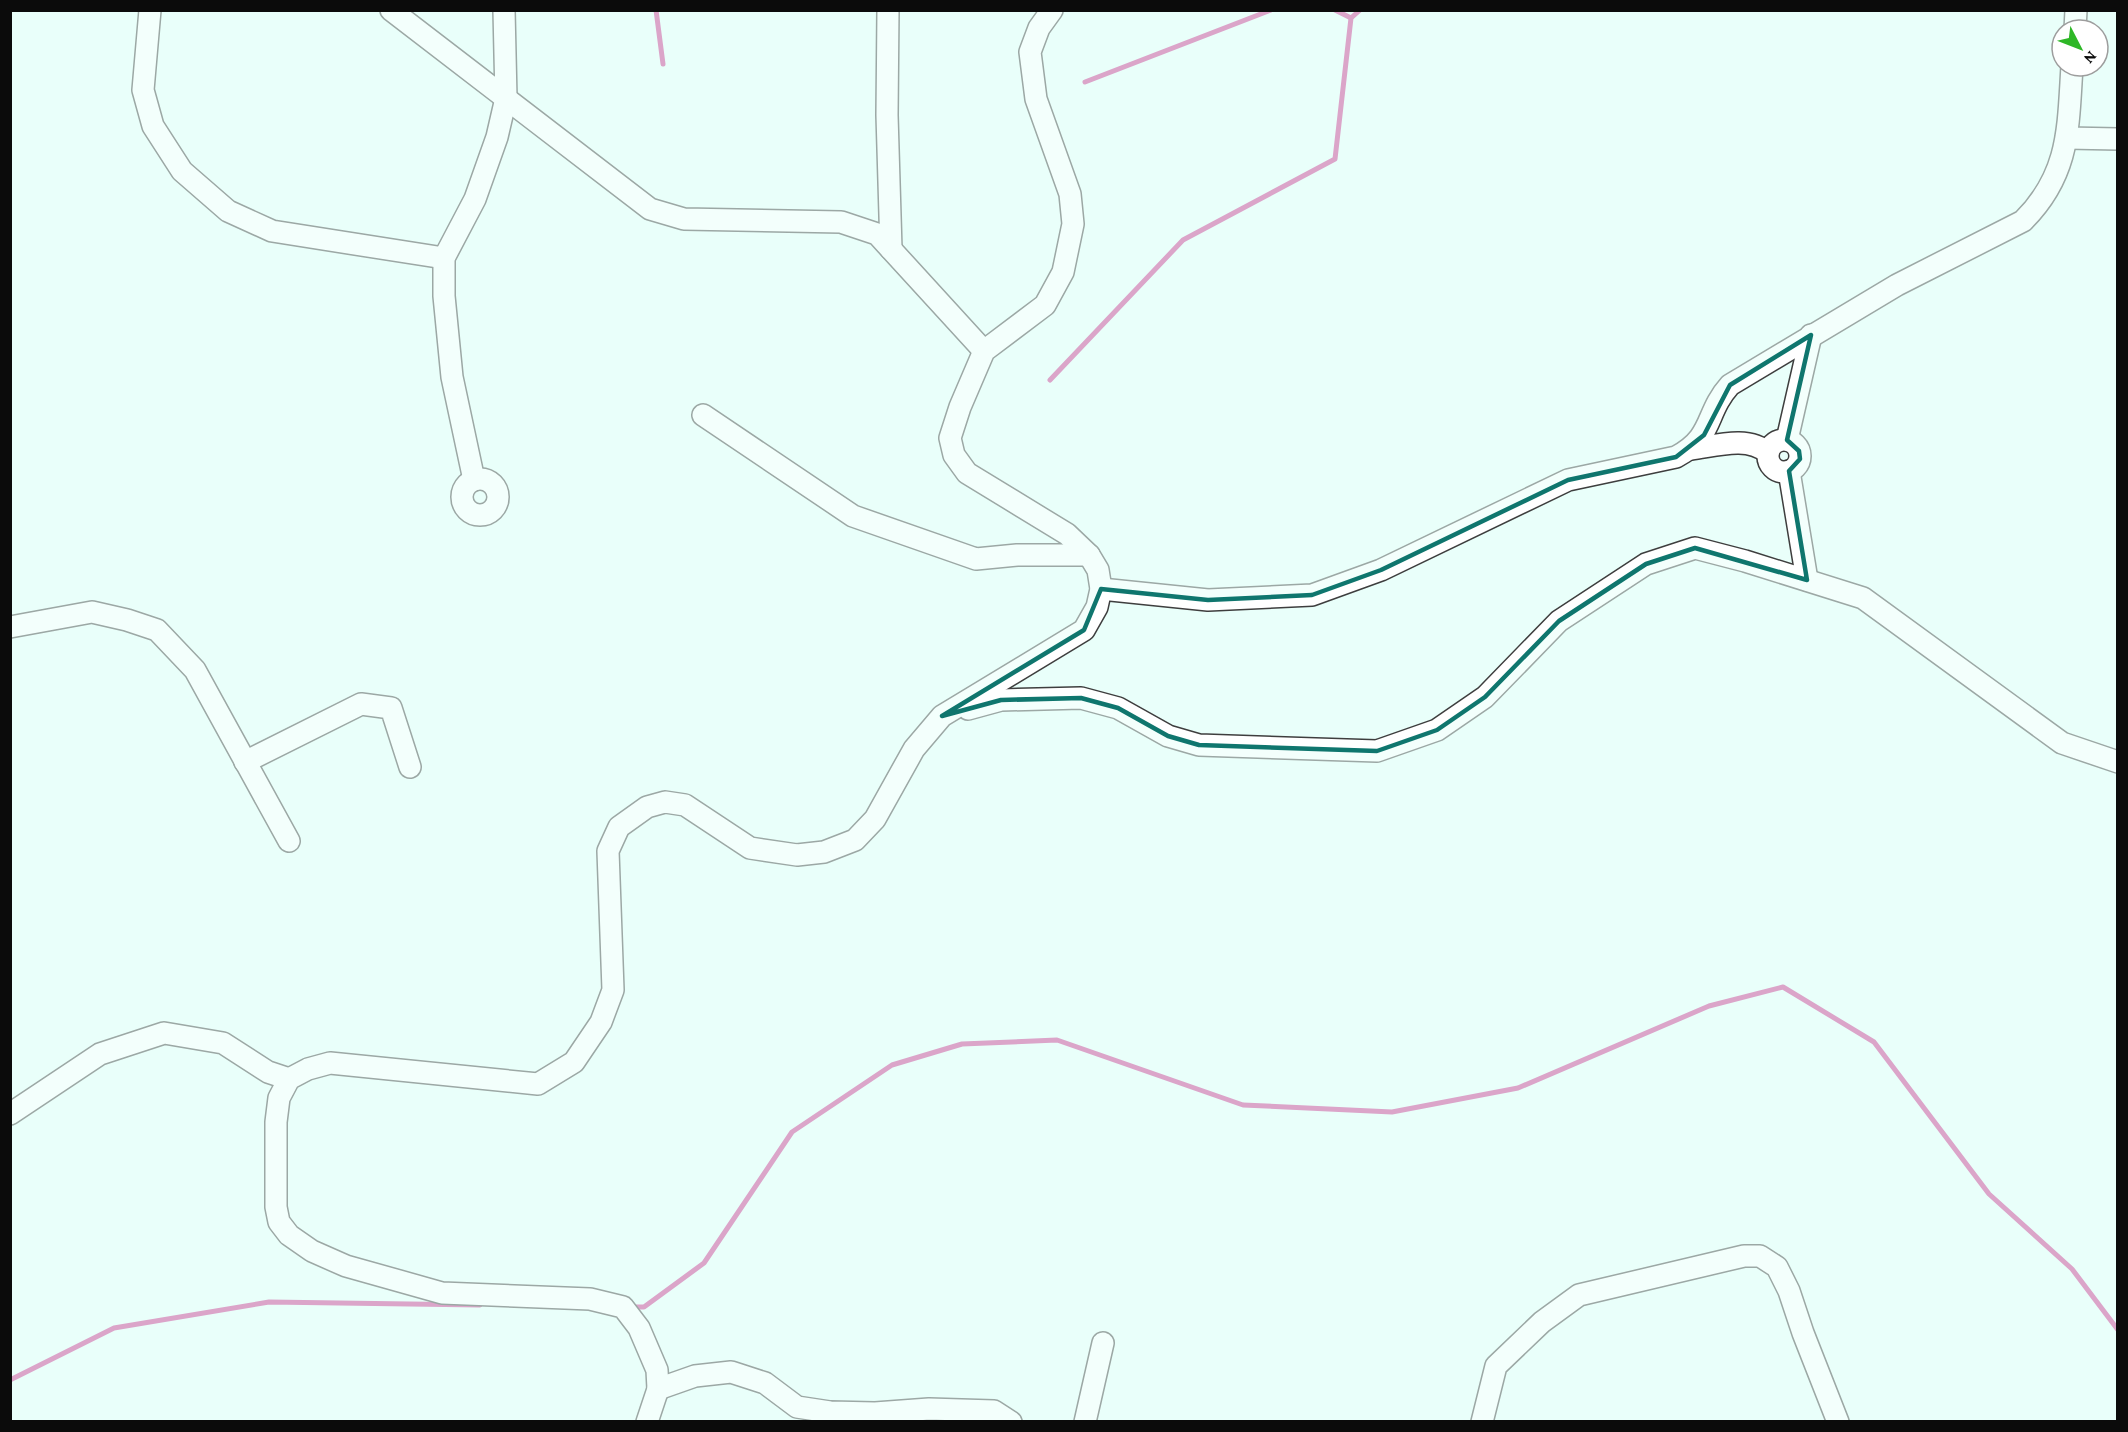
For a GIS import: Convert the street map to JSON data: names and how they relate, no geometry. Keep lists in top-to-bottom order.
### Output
{
  "north": "bottom right"
}
